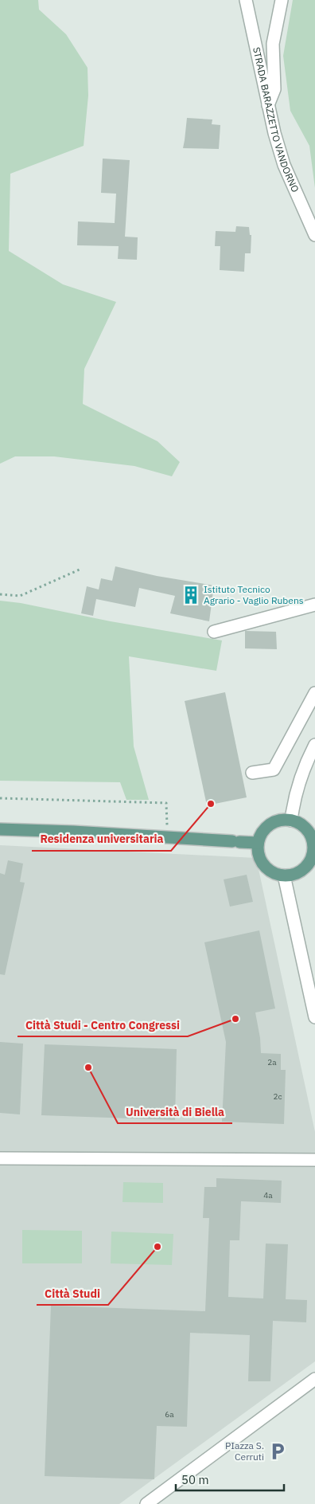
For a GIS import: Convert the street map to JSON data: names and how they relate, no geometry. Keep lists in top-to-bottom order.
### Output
{
  "streets": {
    "street": ["STRADA BARAZZETTO VANDORNO"]
  },
  "places": {
    "building": ["Istituto Tecnico Agrario - Vaglio Rubens"],
    "other": [
      "Residenza universitaria",
      "Città Studi - Centro Congressi",
      "Università di Biella",
      "Città Studi"
    ],
    "parking": ["PIazza S. Cerruti"]
  },
  "house_numbers": [
    "2a",
    "2c",
    "4a",
    "6a"
  ],
  "scale_bar": "50 m"
}
